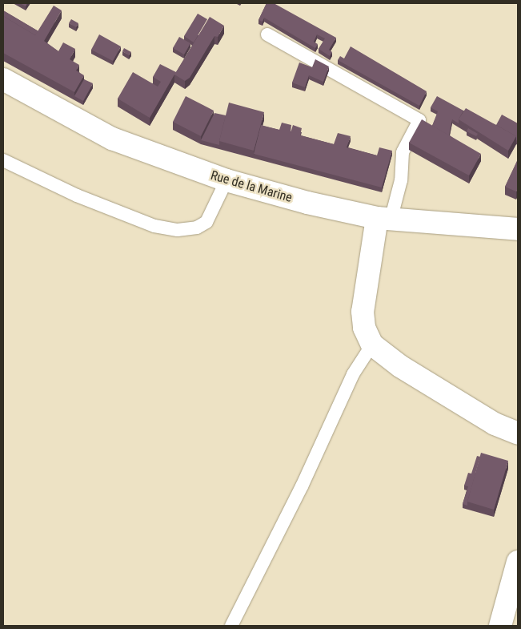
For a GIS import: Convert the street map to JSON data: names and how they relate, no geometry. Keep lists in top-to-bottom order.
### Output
{
  "streets": {
    "street": ["Rue de la Marine"]
  }
}
